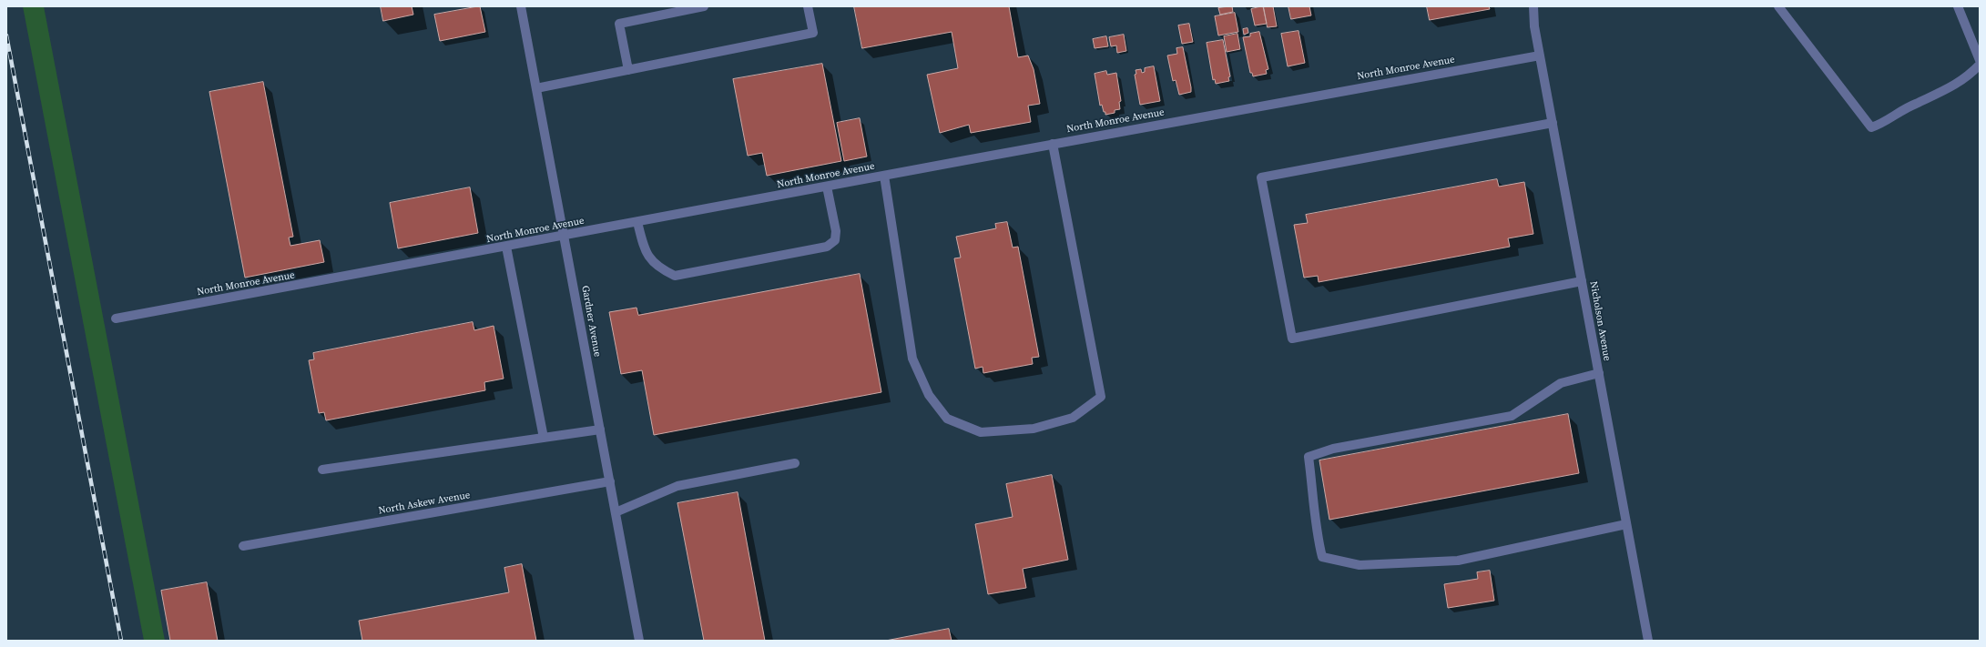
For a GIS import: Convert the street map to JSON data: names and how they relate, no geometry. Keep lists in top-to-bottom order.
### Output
{
  "streets": {
    "street": [
      "North Monroe Avenue",
      "Gardner Avenue",
      "Nicholson Avenue",
      "North Askew Avenue"
    ]
  },
  "crossings": [
    ["North Monroe Avenue", "Gardner Avenue"],
    ["North Monroe Avenue", "Nicholson Avenue"],
    ["Gardner Avenue", "North Askew Avenue"]
  ]
}
